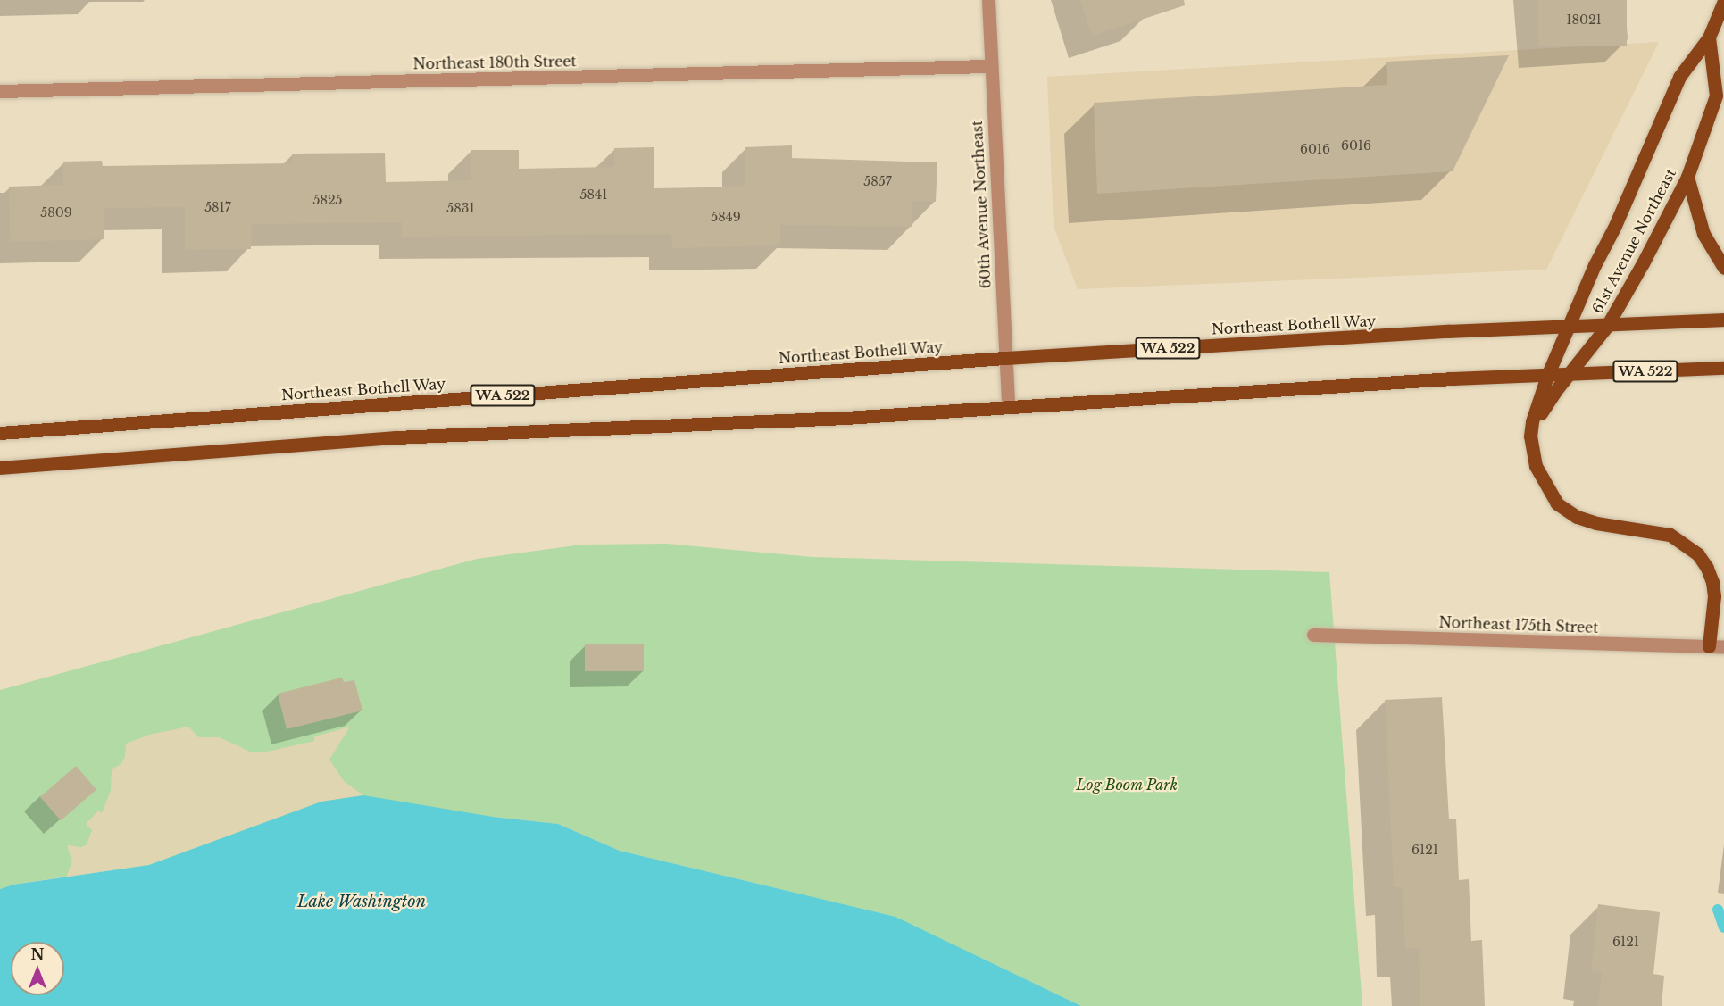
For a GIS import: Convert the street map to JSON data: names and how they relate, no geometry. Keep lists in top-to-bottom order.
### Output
{
  "streets": {
    "main road": ["61st Avenue Northeast", "Northeast Bothell Way", "WA 522"],
    "street": ["Northeast 180th Street", "60th Avenue Northeast", "Northeast 175th Street"]
  },
  "crossings": [
    ["Northeast 180th Street", "60th Avenue Northeast"],
    ["60th Avenue Northeast", "Northeast Bothell Way"],
    ["60th Avenue Northeast", "WA 522"],
    ["61st Avenue Northeast", "Northeast Bothell Way"],
    ["61st Avenue Northeast", "WA 522"],
    ["61st Avenue Northeast", "Northeast 175th Street"]
  ],
  "water": ["Lake Washington"],
  "parks": ["Log Boom Park"],
  "house_numbers": [
    "18021",
    "6016",
    "6016",
    "5857",
    "5841",
    "5825",
    "5817",
    "5831",
    "5809",
    "5849",
    "6121",
    "6121"
  ],
  "north": "top"
}
